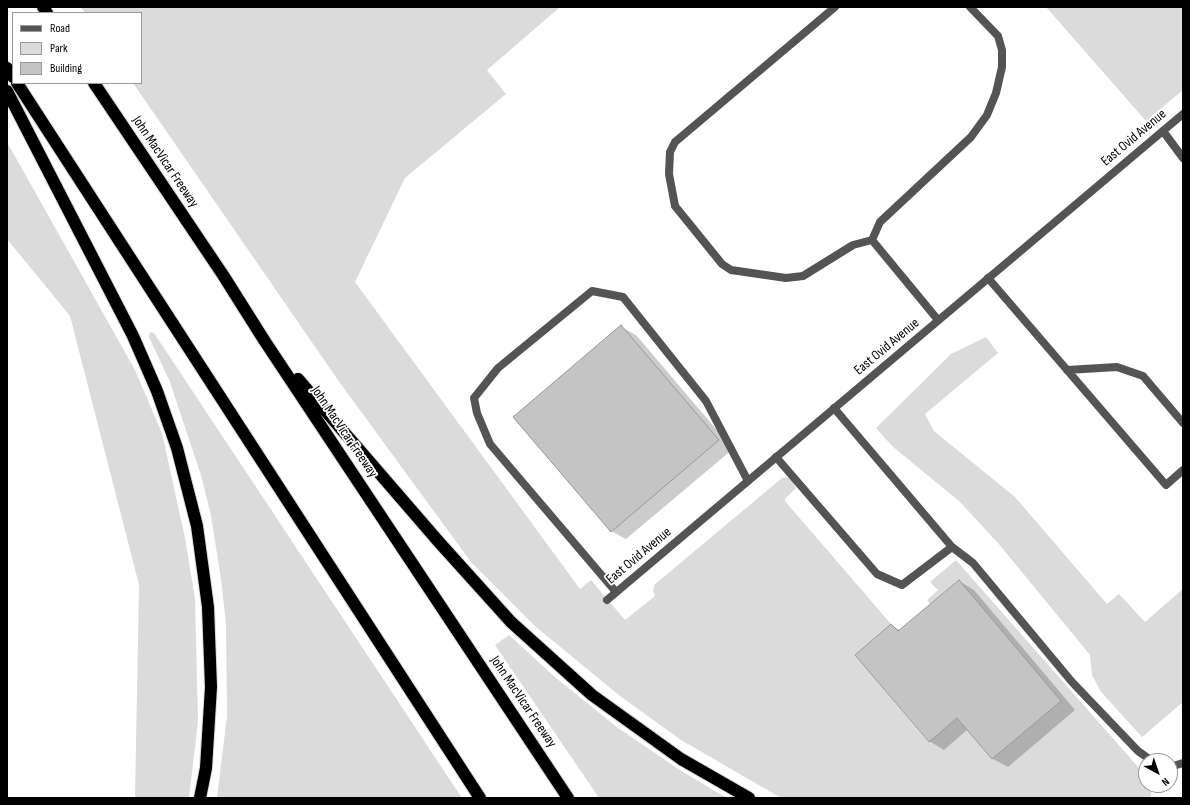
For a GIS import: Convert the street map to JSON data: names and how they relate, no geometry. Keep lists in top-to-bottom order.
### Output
{
  "streets": {
    "highway": ["John MacVicar Freeway"],
    "street": ["East Ovid Avenue"]
  },
  "legend": ["Road", "Park", "Building"],
  "north": "bottom right"
}
